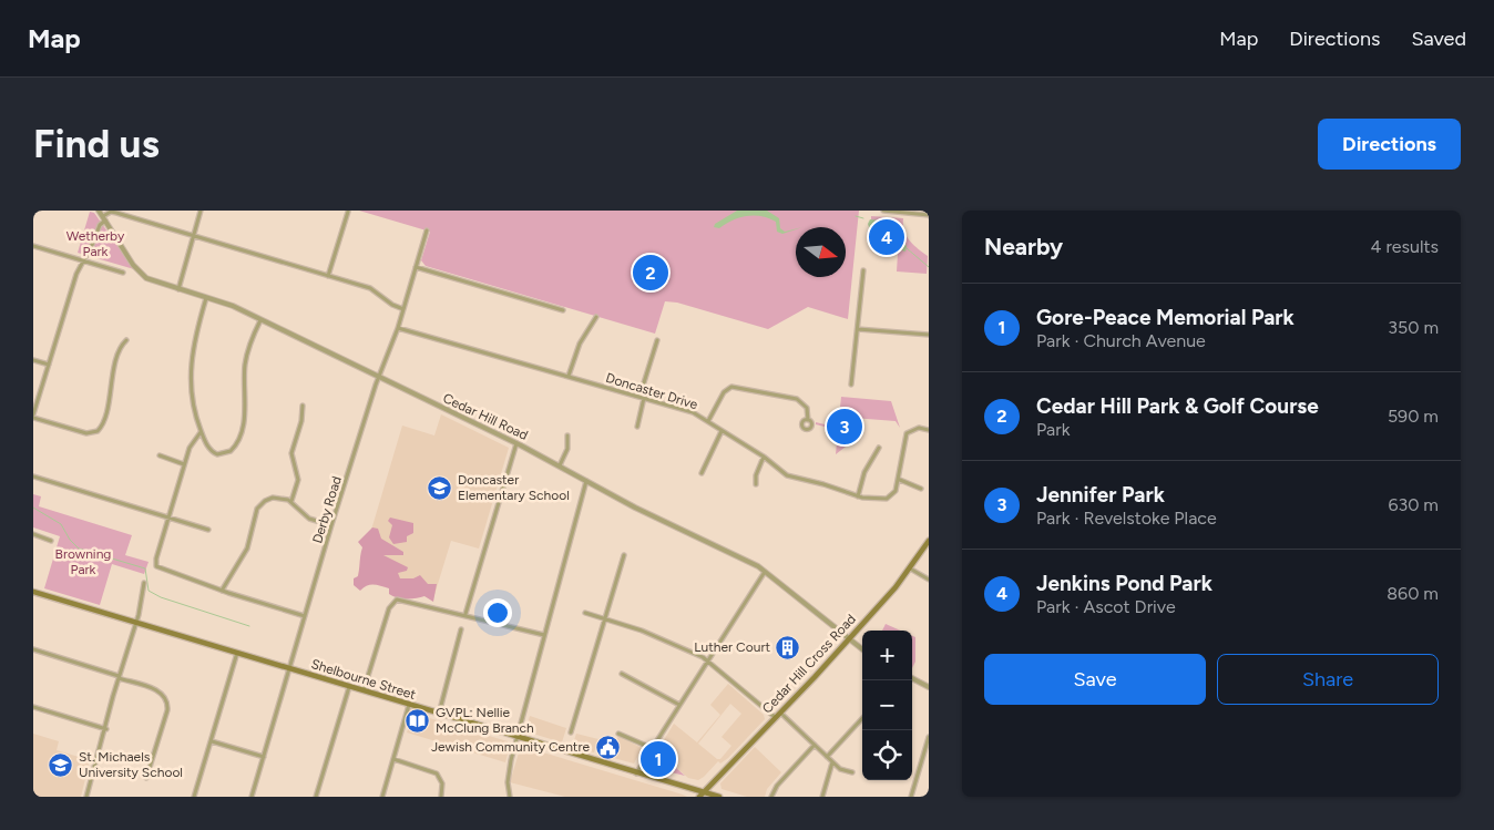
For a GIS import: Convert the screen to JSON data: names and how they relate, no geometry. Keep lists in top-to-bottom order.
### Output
{
  "streets": {
    "main road": ["Cedar Hill Cross Road", "Shelbourne Street"],
    "street": ["Doncaster Drive", "Cedar Hill Road", "Derby Road"]
  },
  "crossings": [
    ["Doncaster Drive", "Derby Road"],
    ["Cedar Hill Road", "Derby Road"],
    ["Cedar Hill Road", "Cedar Hill Cross Road"],
    ["Derby Road", "Shelbourne Street"],
    ["Cedar Hill Cross Road", "Shelbourne Street"]
  ],
  "parks": ["Wetherby Park", "Browning Park"],
  "places": {
    "school or university": ["Doncaster Elementary School", "St. Michaels University School"],
    "building": ["Luther Court"],
    "library": ["GVPL: Nellie McClung Branch"],
    "public building": ["Jewish Community Centre"]
  },
  "north": "right",
  "page": {
    "header": "Map",
    "nav": ["Map", "Directions", "Saved"],
    "buttons": [
      "Directions",
      ["Save", "Share"]
    ],
    "title": "Find us",
    "heading": ["Nearby", "4 results"],
    "pins": [
      "4",
      "2",
      "3",
      "1"
    ],
    "list": [
      {
        "mark": "1",
        "name": "Gore-Peace Memorial Park",
        "note": "Park · Church Avenue",
        "value": "350 m"
      },
      {
        "mark": "2",
        "name": "Cedar Hill Park & Golf Course",
        "note": "Park",
        "value": "590 m"
      },
      {
        "mark": "3",
        "name": "Jennifer Park",
        "note": "Park · Revelstoke Place",
        "value": "630 m"
      },
      {
        "mark": "4",
        "name": "Jenkins Pond Park",
        "note": "Park · Ascot Drive",
        "value": "860 m"
      }
    ],
    "map_buttons": ["+", "−"]
  }
}
